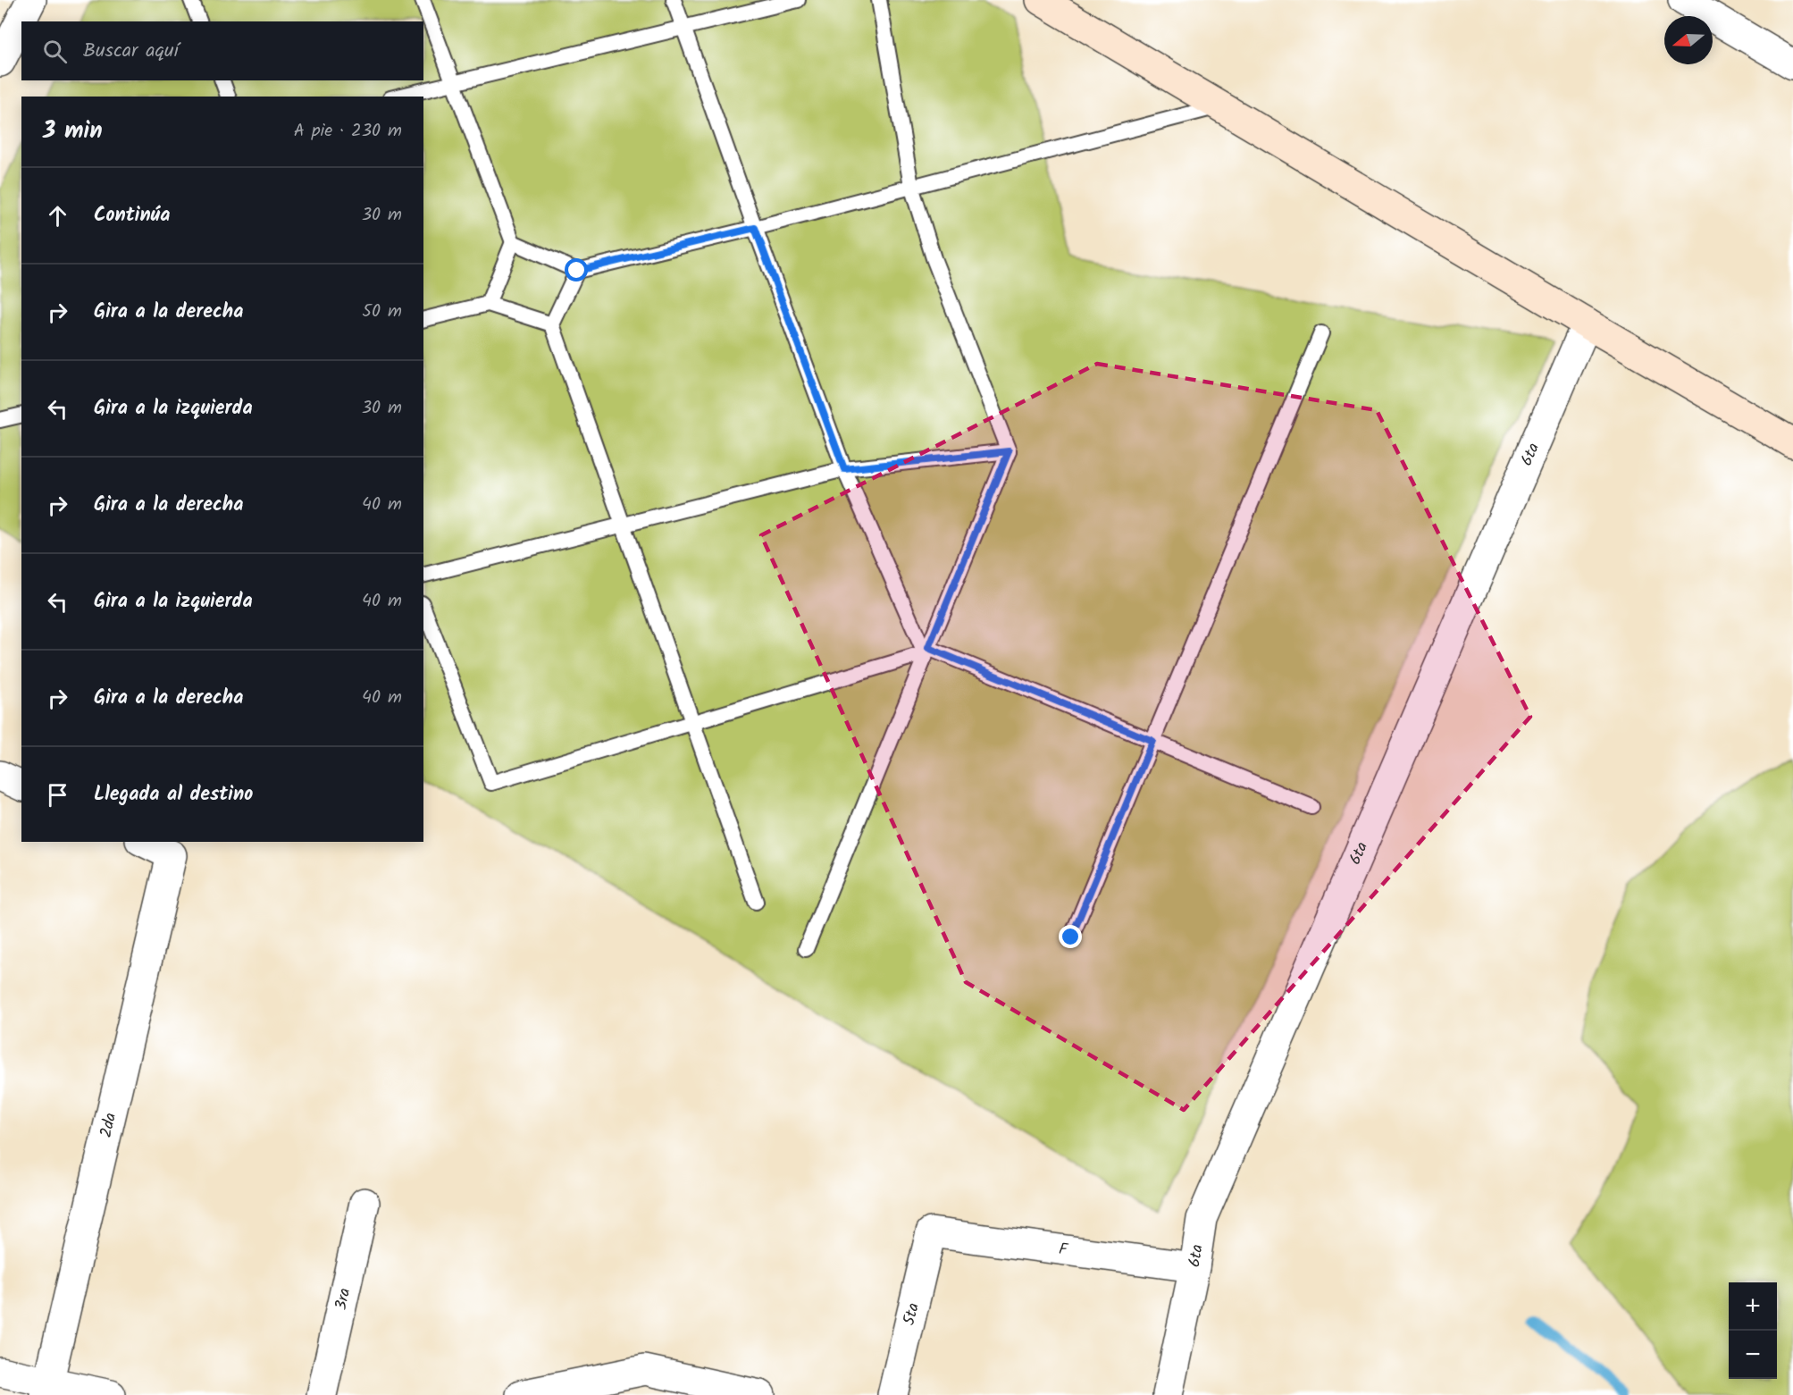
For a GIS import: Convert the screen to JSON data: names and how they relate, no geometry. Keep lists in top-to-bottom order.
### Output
{
  "streets": {
    "street": [
      "6ta",
      "2da",
      "F",
      "3ra",
      "5ta"
    ]
  },
  "crossings": [
    ["6ta", "F"],
    ["F", "5ta"]
  ],
  "north": "left",
  "page": {
    "search": "Buscar aquí",
    "heading": ["3 min", "A pie · 230 m"],
    "list": [
      ["Continúa", "30 m"],
      ["Gira a la derecha", "50 m"],
      ["Gira a la izquierda", "30 m"],
      ["Gira a la derecha", "40 m"],
      ["Gira a la izquierda", "40 m"],
      ["Gira a la derecha", "40 m"],
      "Llegada al destino"
    ],
    "map_buttons": ["+", "−"]
  }
}
